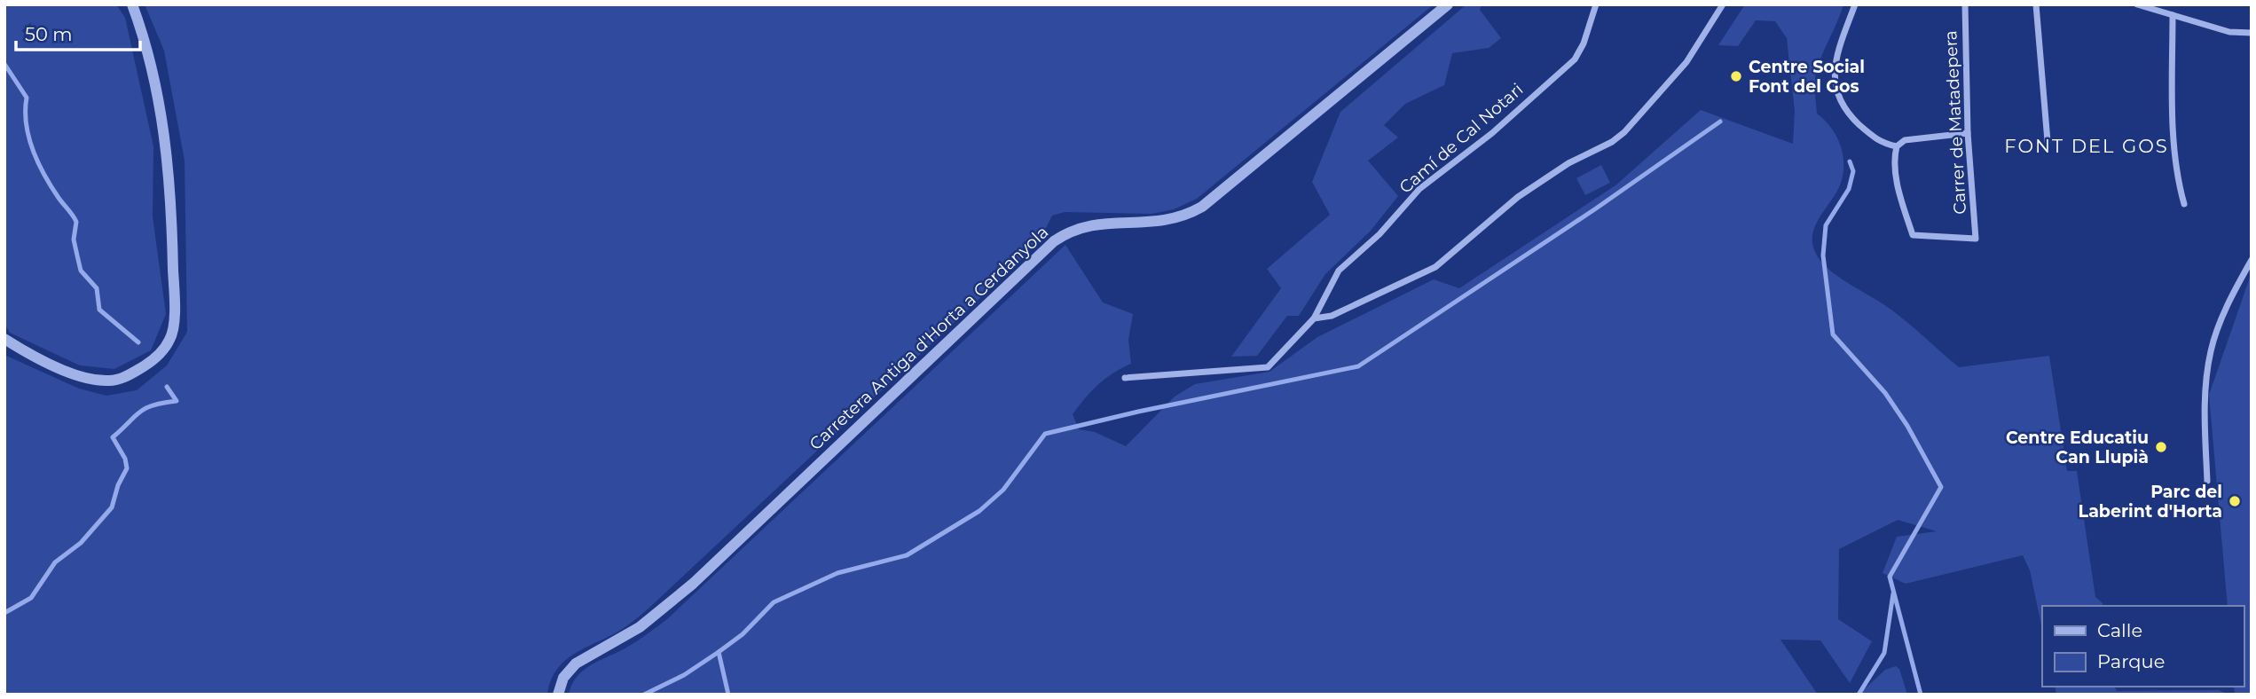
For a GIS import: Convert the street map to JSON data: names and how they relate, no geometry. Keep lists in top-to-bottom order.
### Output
{
  "streets": {
    "street": ["Carrer de Matadepera", "Camí de Cal Notari", "Carretera Antiga d'Horta a Cerdanyola"]
  },
  "districts": ["FONT DEL GOS"],
  "places": ["Centre Social Font del Gos", "Centre Educatiu Can Llupià", "Parc del Laberint d'Horta"],
  "legend": ["Calle", "Parque"],
  "scale_bar": "50 m"
}
